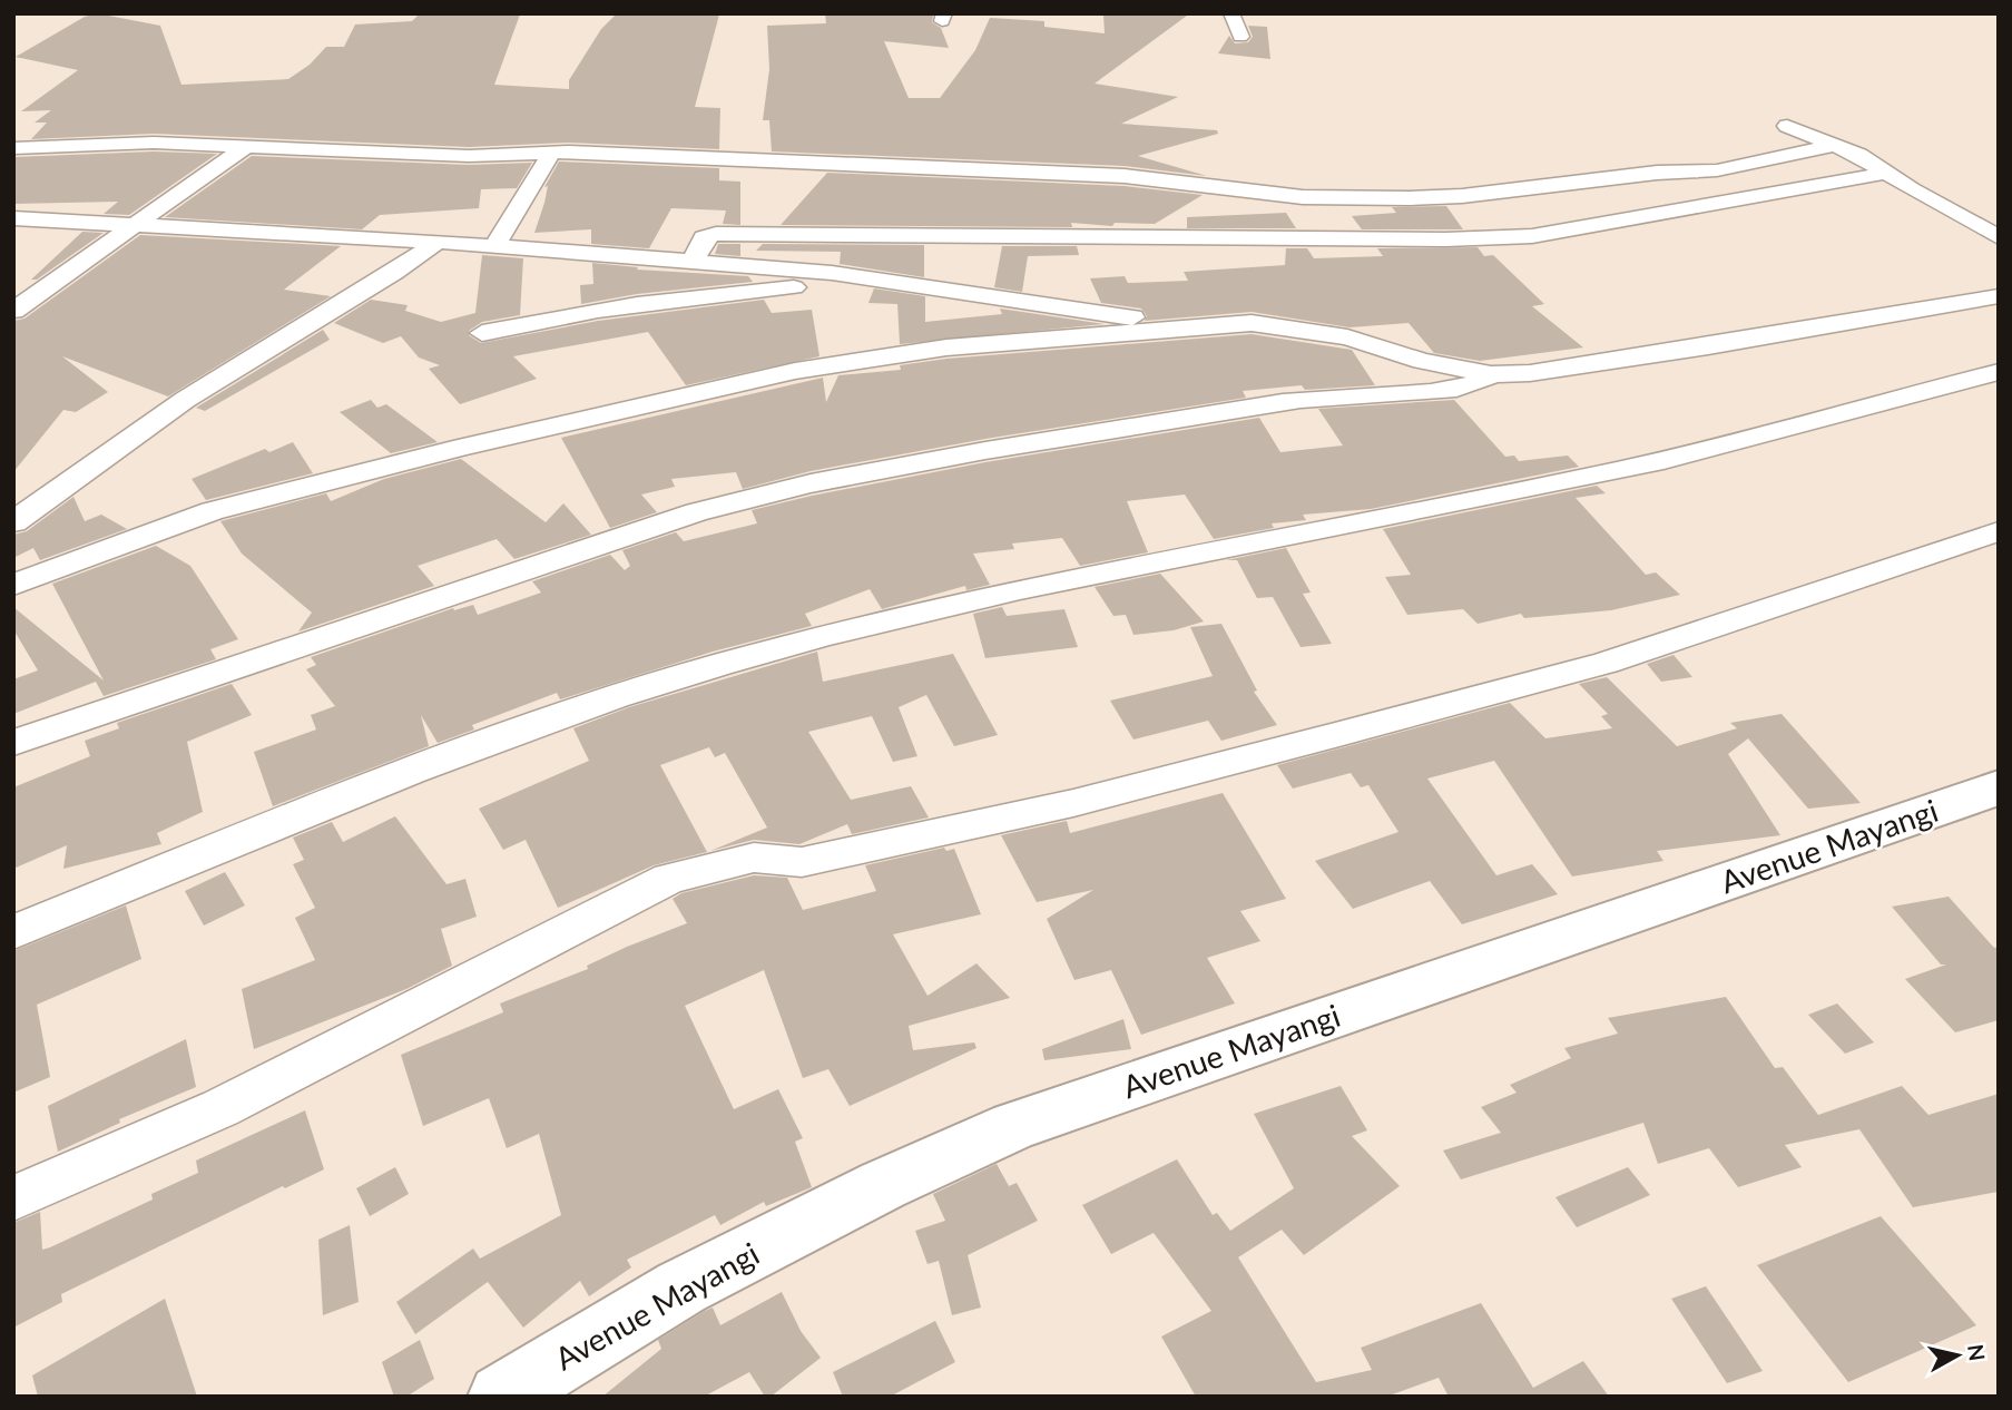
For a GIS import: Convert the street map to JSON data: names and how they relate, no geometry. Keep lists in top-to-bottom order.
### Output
{
  "streets": {
    "street": ["Avenue Mayangi"]
  },
  "north": "right"
}
